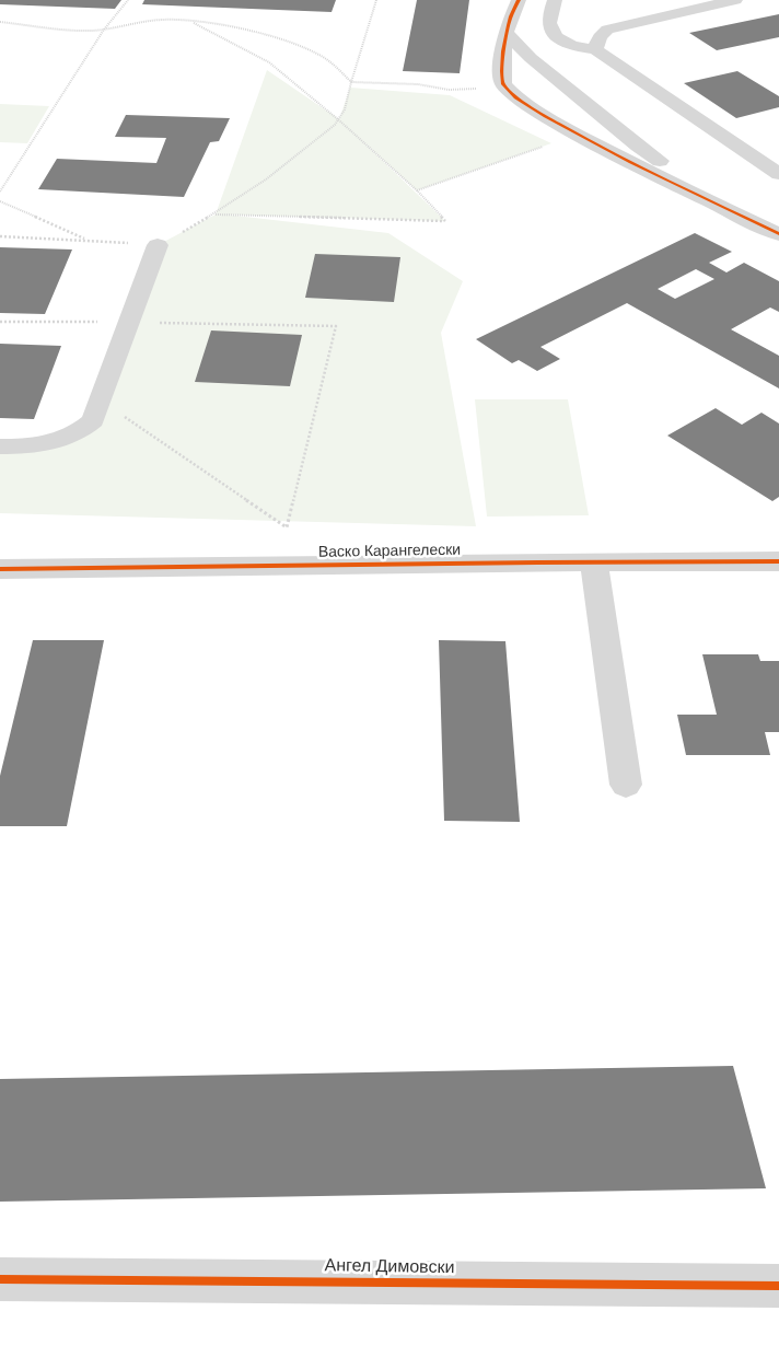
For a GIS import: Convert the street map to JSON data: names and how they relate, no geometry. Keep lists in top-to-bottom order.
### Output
{
  "streets": {
    "street": ["Васко Карангелески", "Ангел Димовски"]
  }
}
